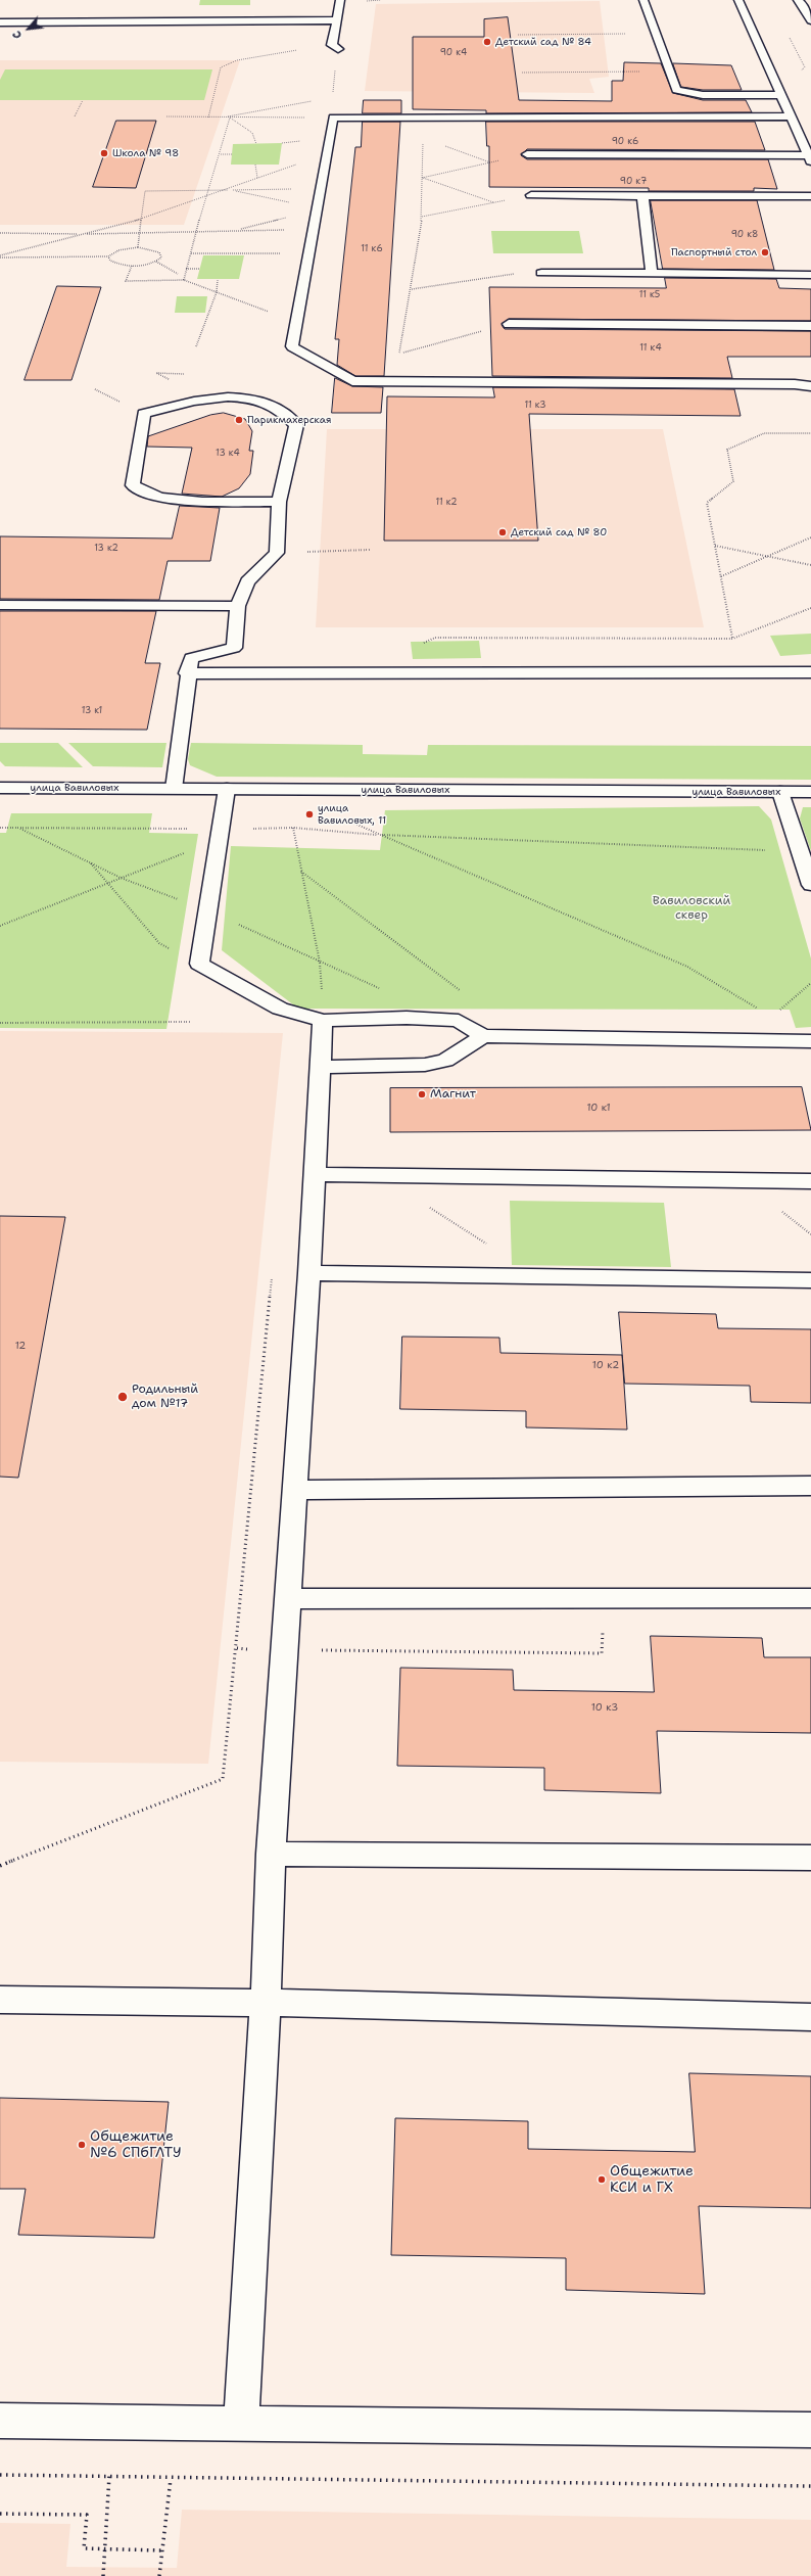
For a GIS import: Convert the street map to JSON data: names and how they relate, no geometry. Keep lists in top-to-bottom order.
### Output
{
  "streets": {
    "street": ["улица Вавиловых"]
  },
  "parks": ["Вавиловский сквер"],
  "places": [
    "Детский сад № 84",
    "Школа № 98",
    "Паспортный стол",
    "Парикмахерская",
    "Детский сад № 80",
    "улица Вавиловых, 11",
    "Магнит",
    "Родильный дом №17",
    "Общежитие №6 СПбГЛТУ",
    "Общежитие КСИ и ГХ"
  ],
  "house_numbers": [
    "90 к4",
    "90 к6",
    "90 к7",
    "90 к8",
    "11 к6",
    "11 к5",
    "11 к4",
    "11 к3",
    "13 к4",
    "11 к2",
    "13 к2",
    "13 к1",
    "10 к1",
    "12",
    "10 к2",
    "10 к3"
  ],
  "north": "bottom left"
}
